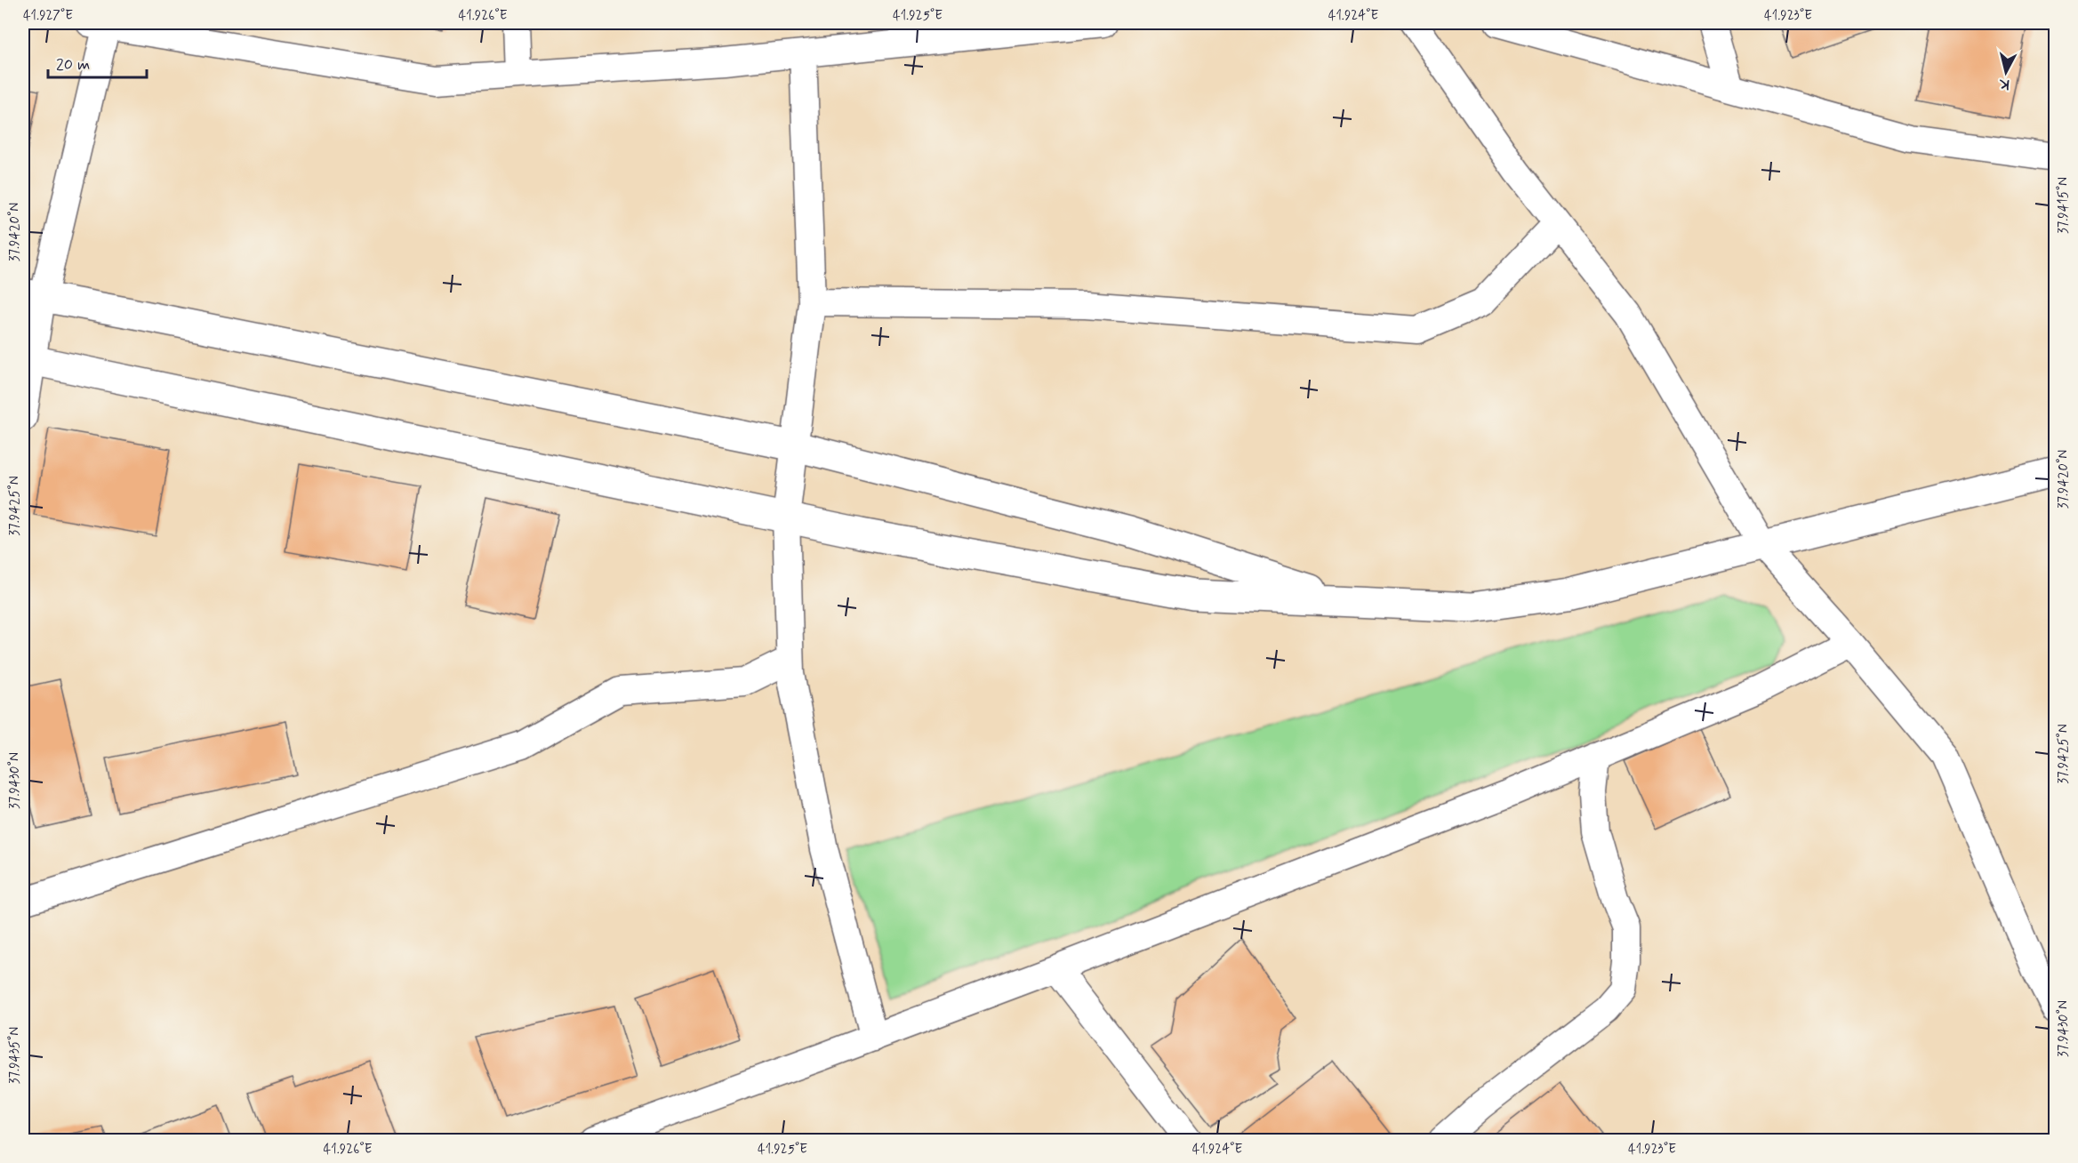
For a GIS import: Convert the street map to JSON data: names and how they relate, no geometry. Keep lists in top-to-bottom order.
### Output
{
  "scale_bar": "20 m",
  "north": "bottom",
  "coordinates": [
    "41.927°E",
    "41.926°E",
    "41.925°E",
    "41.924°E",
    "41.923°E",
    "37.9415°N",
    "37.9420°N",
    "37.9425°N",
    "37.9430°N",
    "37.9435°N"
  ]
}
